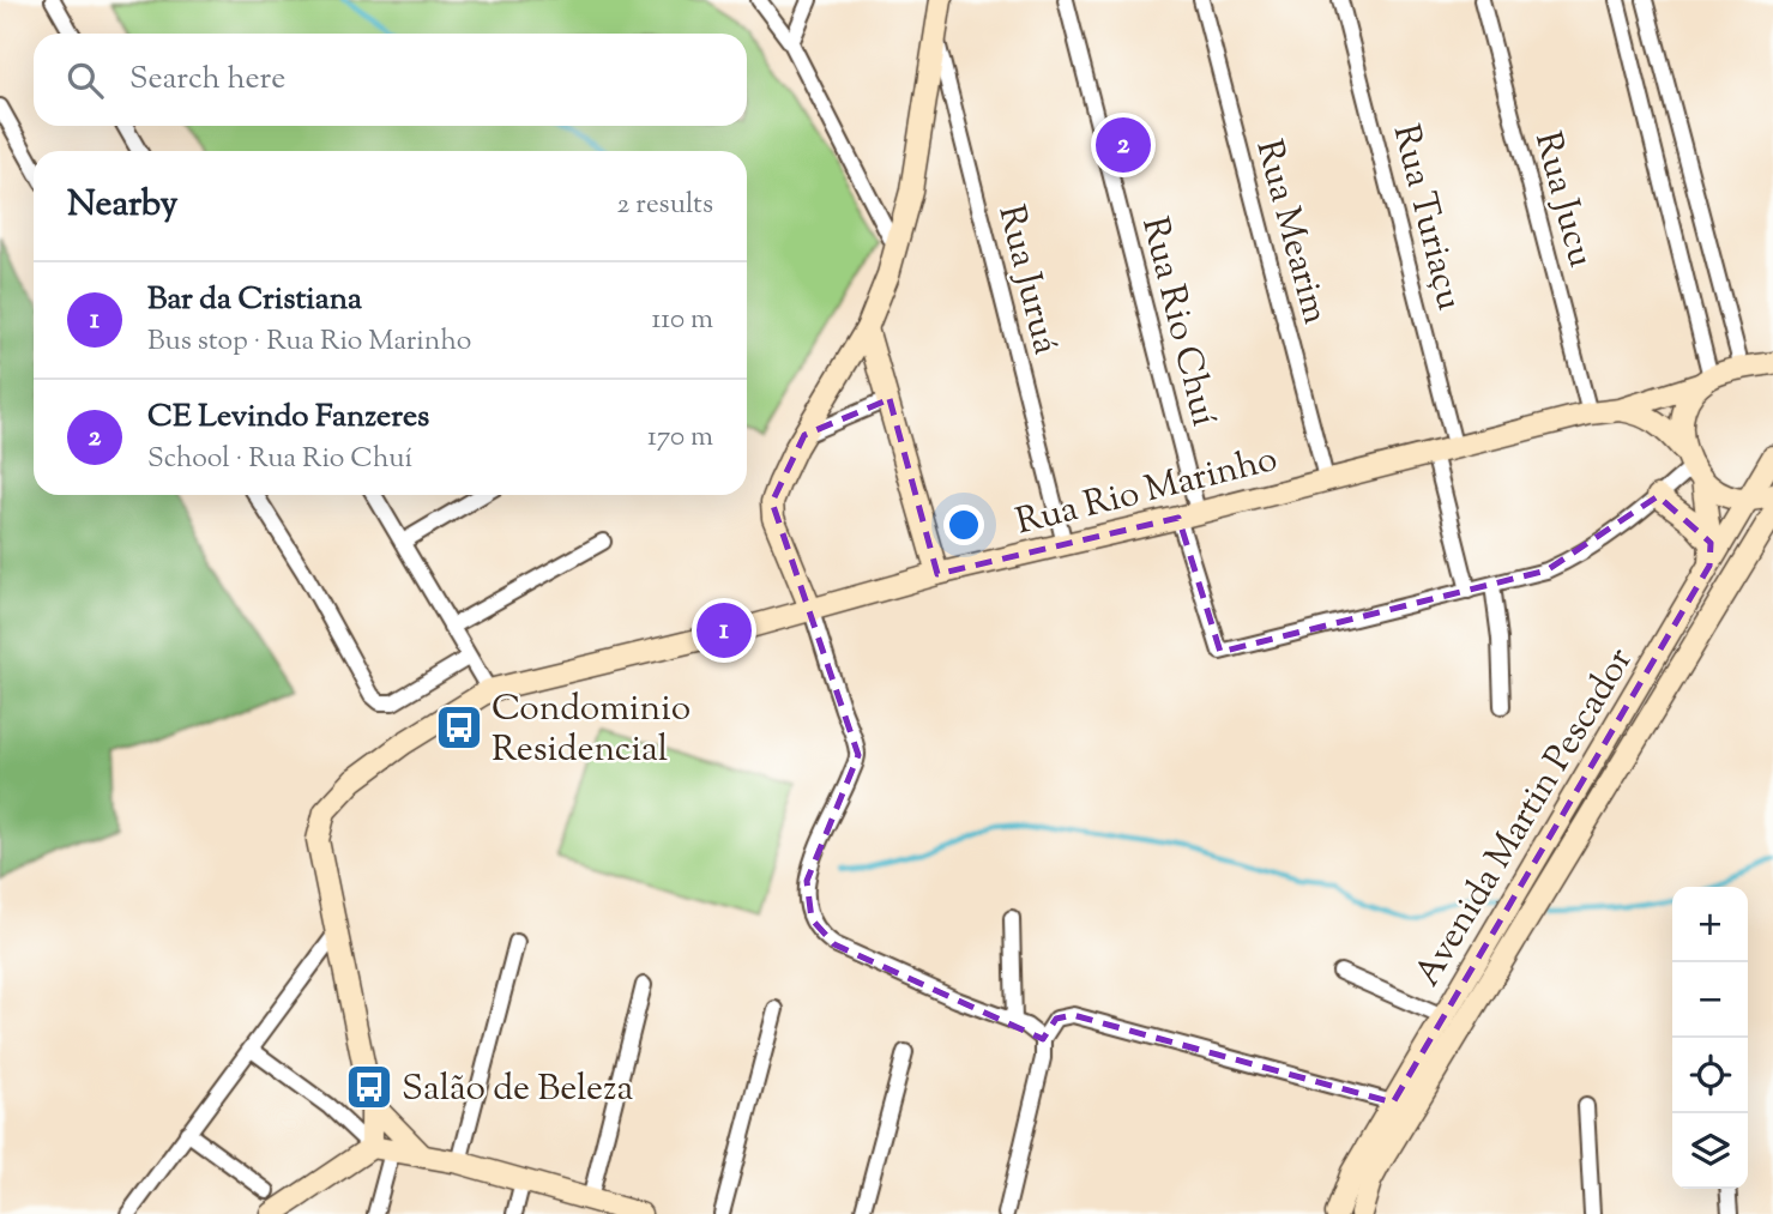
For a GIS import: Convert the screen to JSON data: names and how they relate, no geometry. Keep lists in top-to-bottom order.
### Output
{
  "streets": {
    "street": [
      "Rua Jucu",
      "Rua Turiaçu",
      "Rua Mearim",
      "Rua Juruá",
      "Rua Rio Chuí",
      "Rua Rio Marinho",
      "Avenida Martin Pescador"
    ]
  },
  "crossings": [
    ["Rua Jucu", "Rua Rio Marinho"],
    ["Rua Turiaçu", "Rua Rio Marinho"],
    ["Rua Mearim", "Rua Rio Marinho"],
    ["Rua Juruá", "Rua Rio Marinho"],
    ["Rua Rio Chuí", "Rua Rio Marinho"],
    ["Rua Rio Marinho", "Avenida Martin Pescador"]
  ],
  "places": {
    "bus stop": ["Condominio Residencial", "Salão de Beleza"]
  },
  "page": {
    "search": "Search here",
    "pins": ["2", "1"],
    "heading": ["Nearby", "2 results"],
    "list": [
      {
        "mark": "1",
        "name": "Bar da Cristiana",
        "note": "Bus stop · Rua Rio Marinho",
        "value": "110 m"
      },
      {
        "mark": "2",
        "name": "CE Levindo Fanzeres",
        "note": "School · Rua Rio Chuí",
        "value": "170 m"
      }
    ],
    "map_buttons": ["+", "−"]
  }
}
